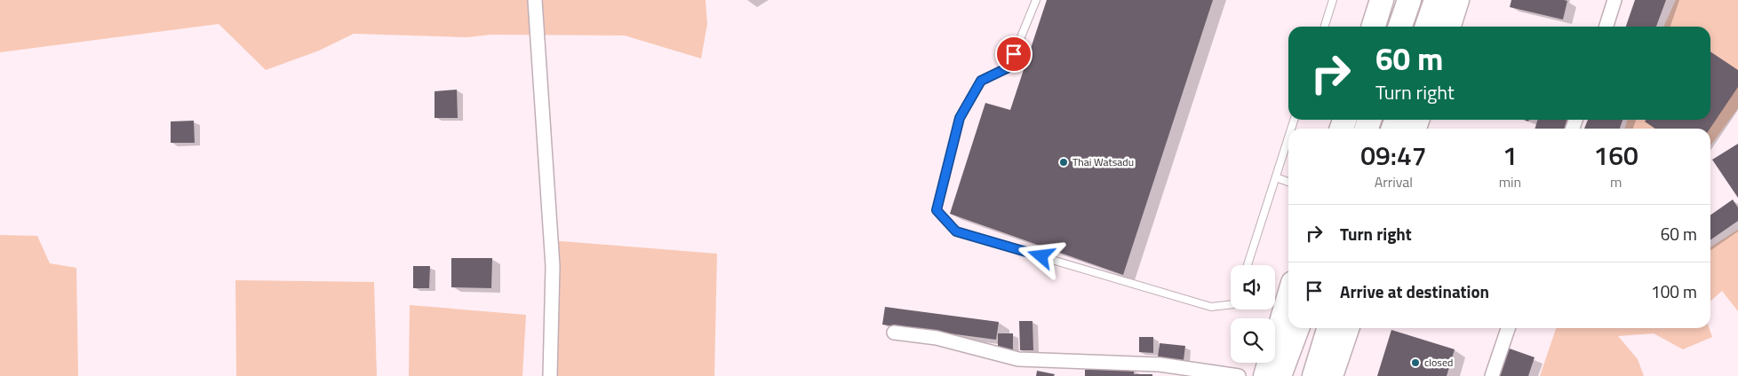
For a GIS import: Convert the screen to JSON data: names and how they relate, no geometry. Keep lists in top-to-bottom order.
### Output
{
  "places": ["Thai Watsadu", "closed"],
  "page": {
    "turn": ["60 m", "Turn right"],
    "eta": [
      "09:47",
      "Arrival",
      "1",
      "min",
      "160",
      "m"
    ],
    "list": [
      {
        "name": "Turn right",
        "value": "60 m"
      },
      {
        "name": "Arrive at destination",
        "value": "100 m"
      }
    ]
  }
}
